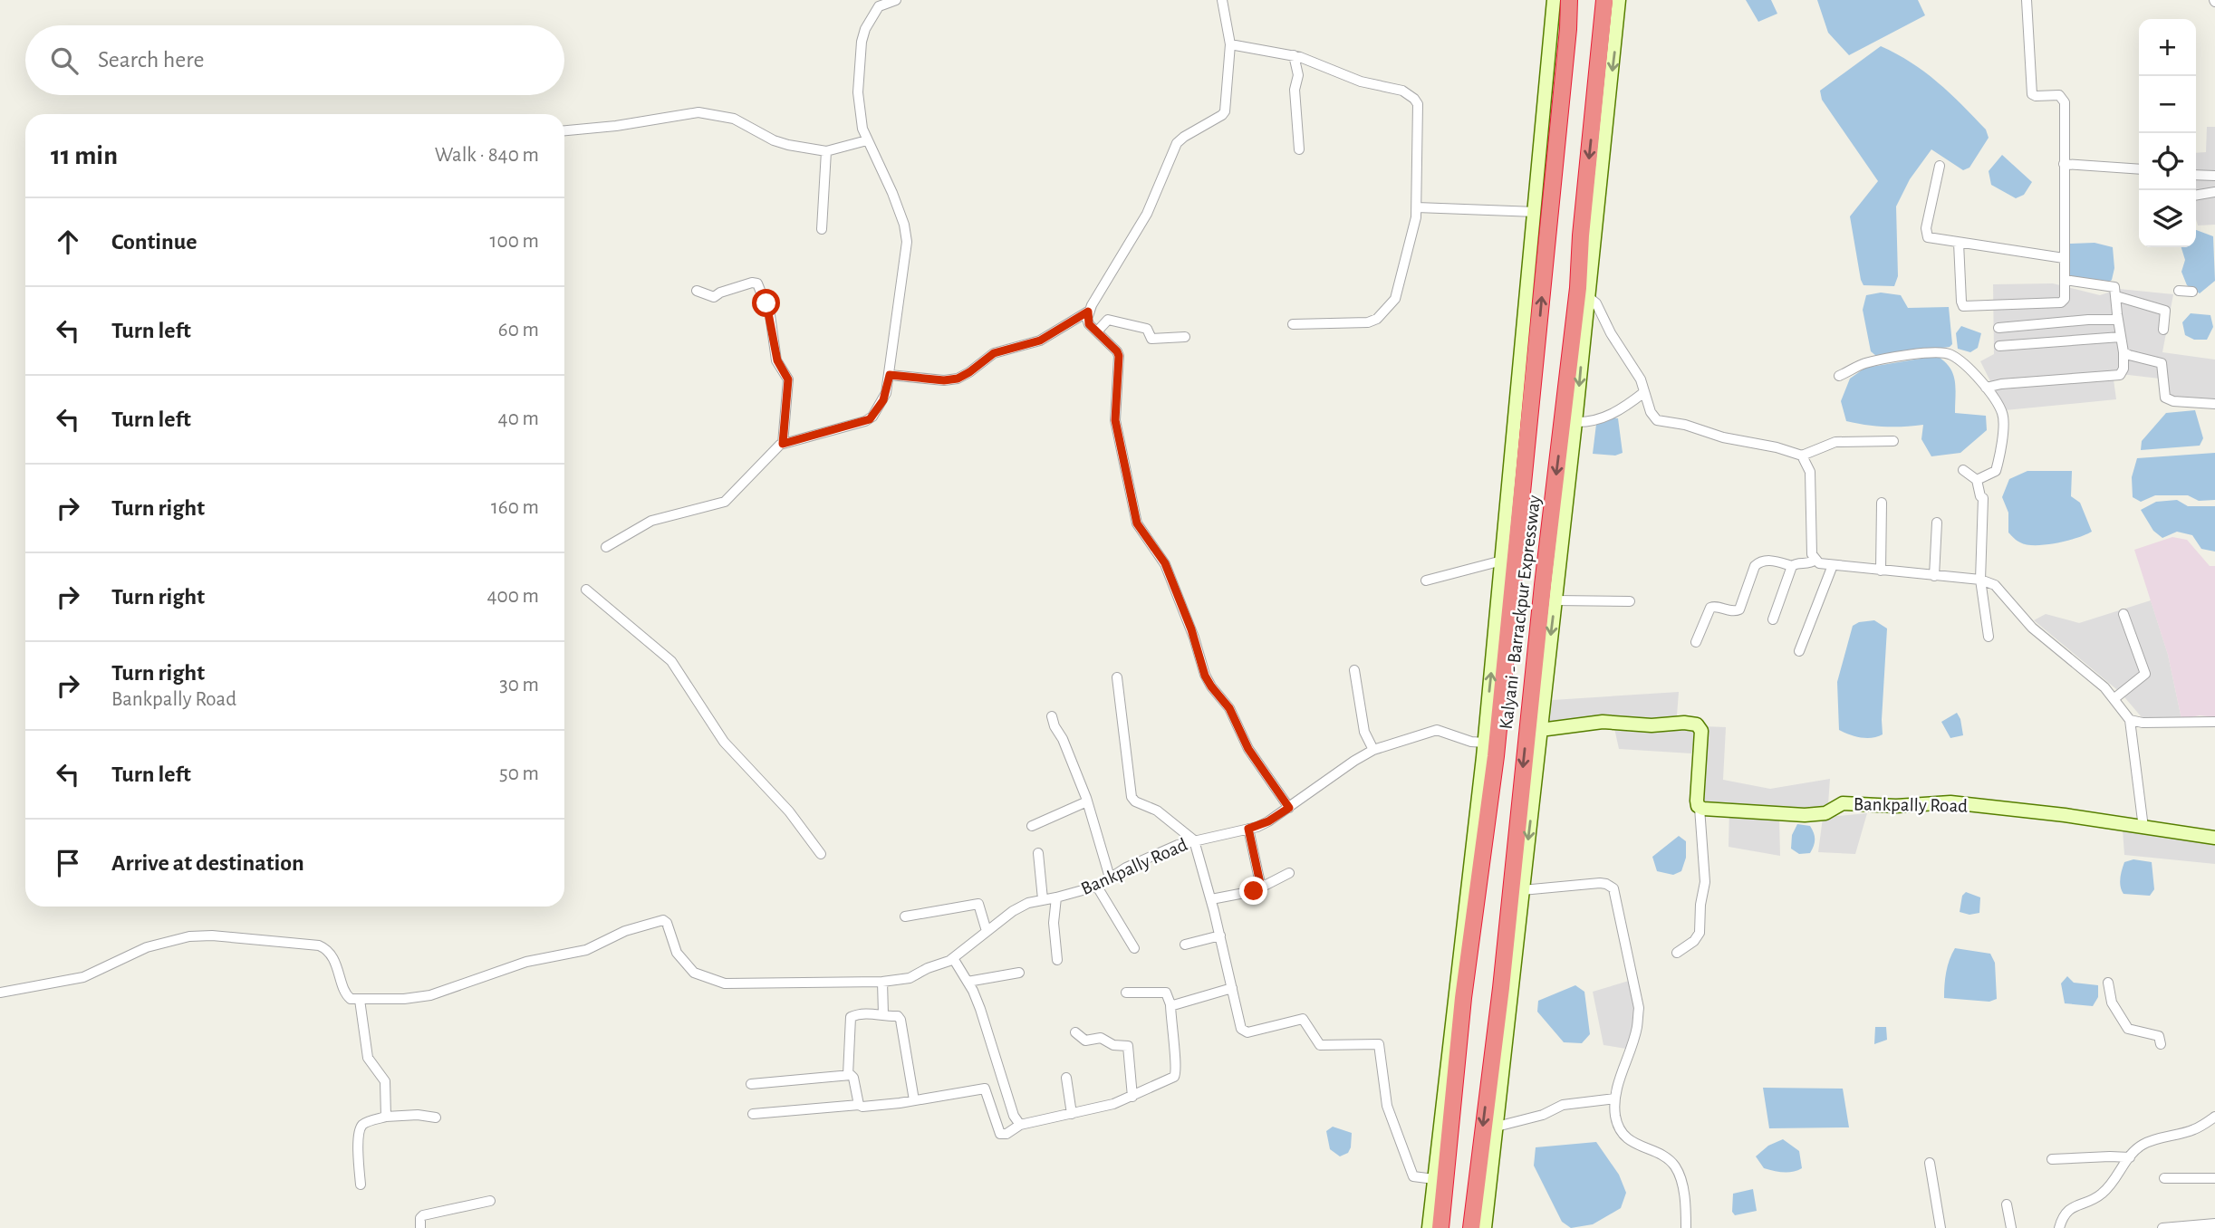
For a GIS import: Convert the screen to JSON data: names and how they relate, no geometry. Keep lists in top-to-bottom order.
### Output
{
  "streets": {
    "highway": ["Kalyani - Barrackpur Expressway"],
    "street": ["Bankpally Road"]
  },
  "page": {
    "map_buttons": ["+", "−"],
    "search": "Search here",
    "heading": ["11 min", "Walk · 840 m"],
    "list": [
      ["Continue", "100 m"],
      ["Turn left", "60 m"],
      ["Turn left", "40 m"],
      ["Turn right", "160 m"],
      ["Turn right", "400 m"],
      ["Turn right", "Bankpally Road", "30 m"],
      ["Turn left", "50 m"],
      "Arrive at destination"
    ]
  }
}
